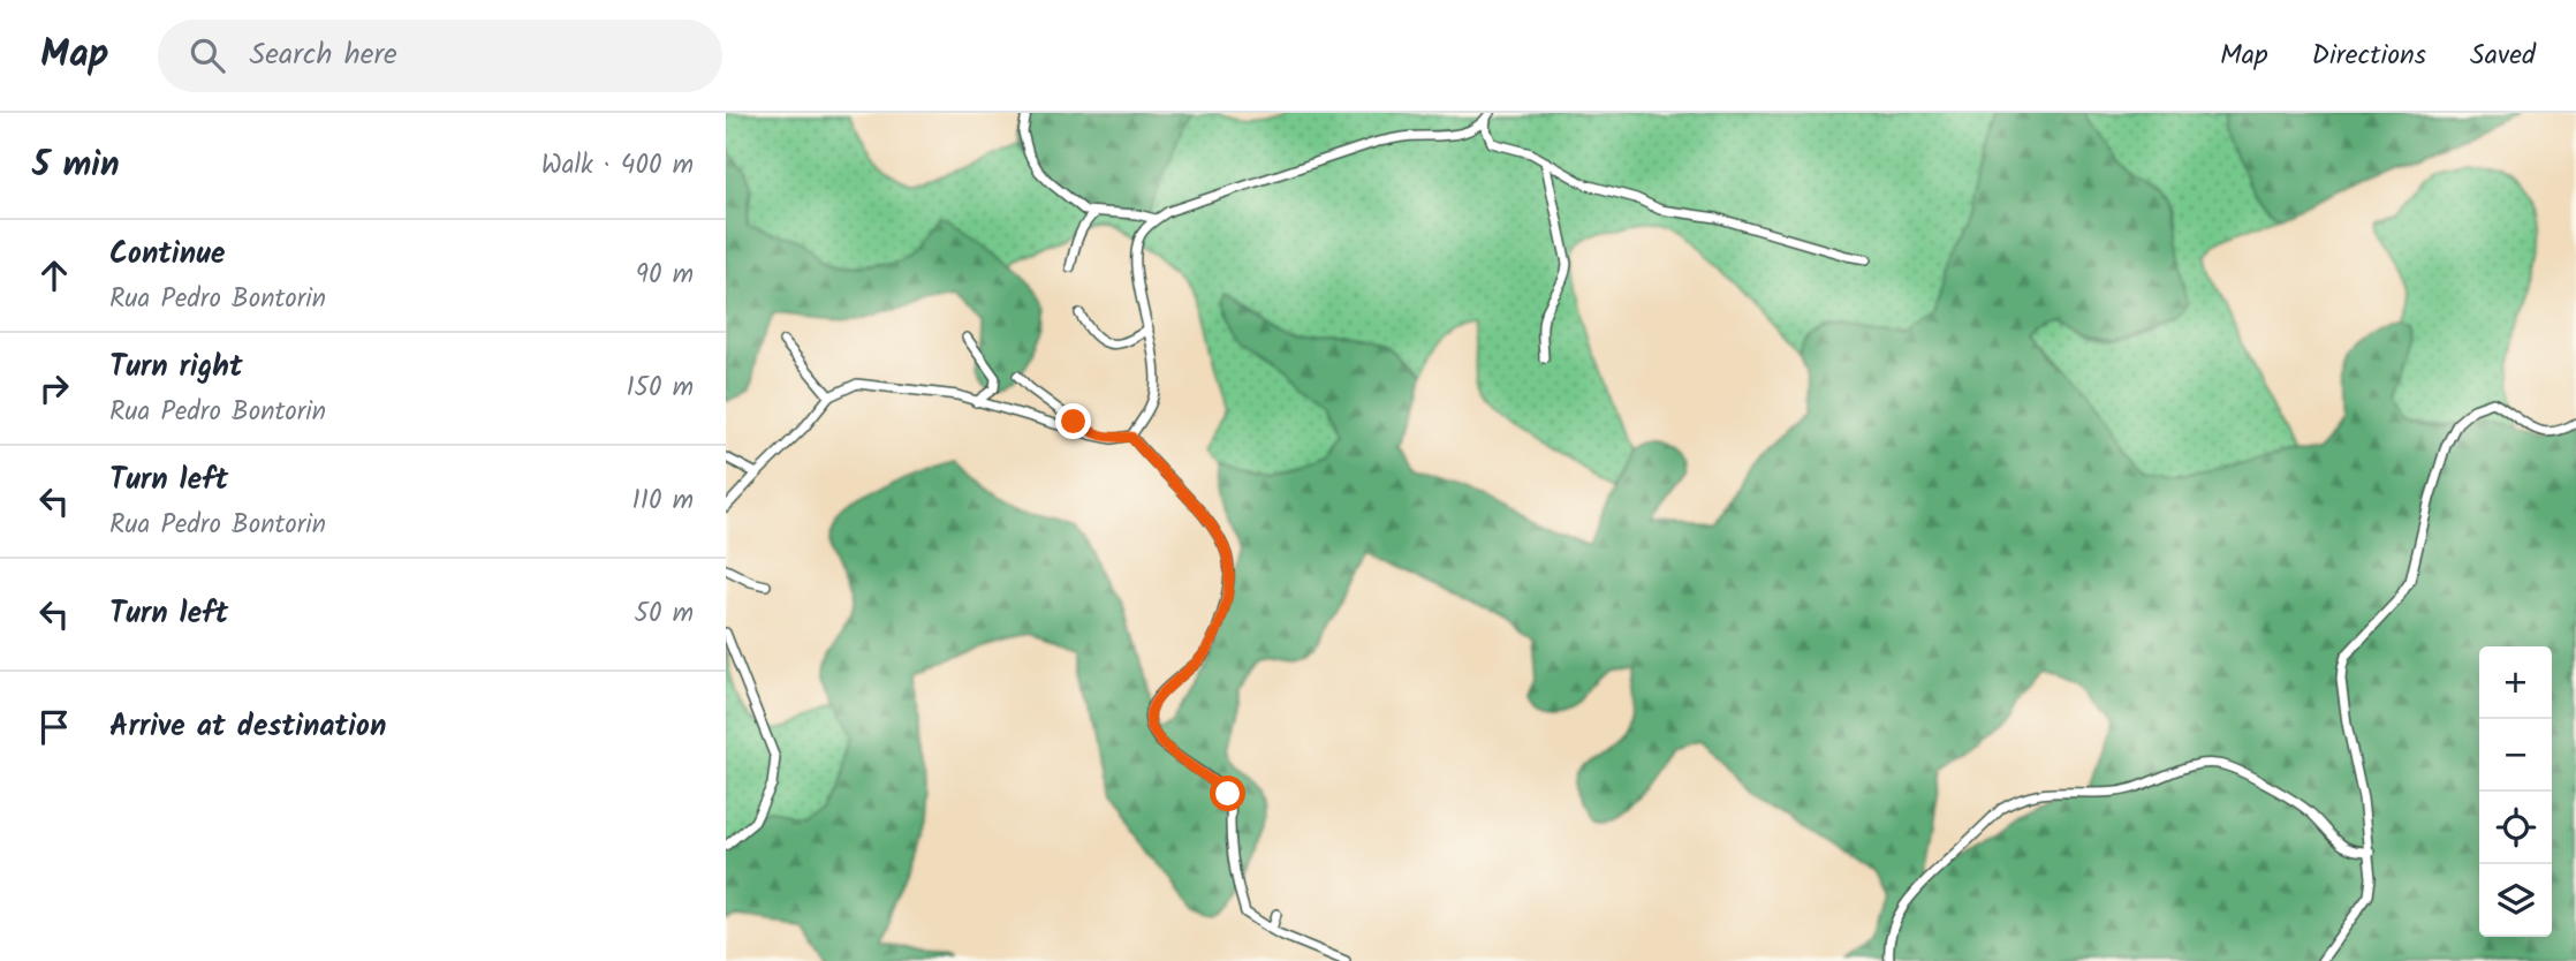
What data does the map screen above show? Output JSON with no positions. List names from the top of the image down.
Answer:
{
  "page": {
    "header": "Map",
    "search": "Search here",
    "nav": ["Map", "Directions", "Saved"],
    "heading": ["5 min", "Walk · 400 m"],
    "list": [
      ["Continue", "Rua Pedro Bontorin", "90 m"],
      ["Turn right", "Rua Pedro Bontorin", "150 m"],
      ["Turn left", "Rua Pedro Bontorin", "110 m"],
      ["Turn left", "50 m"],
      "Arrive at destination"
    ],
    "map_buttons": ["+", "−"]
  }
}
